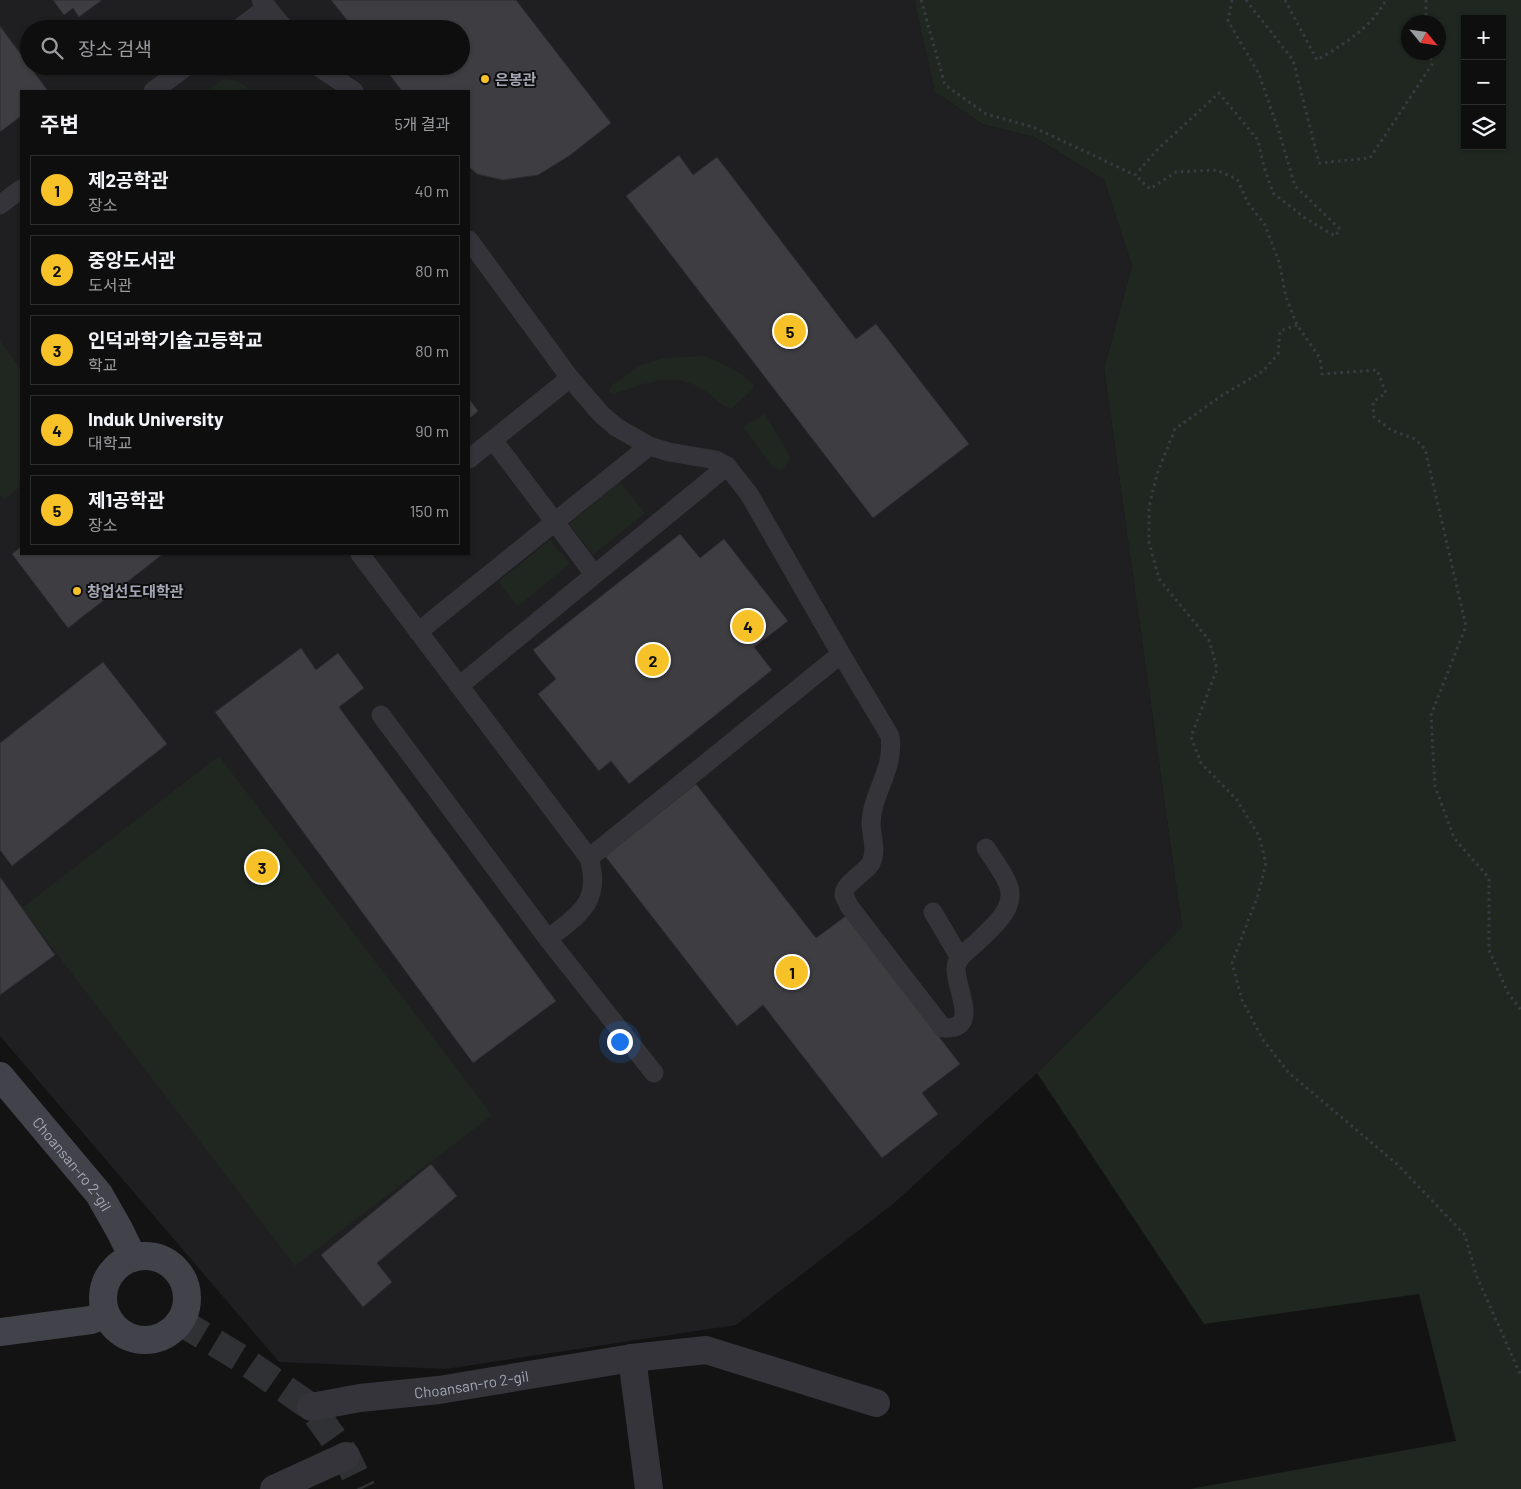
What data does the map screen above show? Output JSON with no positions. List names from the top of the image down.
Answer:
{
  "streets": {
    "street": ["Choansan-ro 2-gil"]
  },
  "places": ["은봉관", "창업선도대학관"],
  "north": "bottom right",
  "page": {
    "map_buttons": ["+", "−"],
    "search": "장소 검색",
    "heading": ["주변", "5개 결과"],
    "list": [
      {
        "mark": "1",
        "name": "제2공학관",
        "note": "장소",
        "value": "40 m"
      },
      {
        "mark": "2",
        "name": "중앙도서관",
        "note": "도서관",
        "value": "80 m"
      },
      {
        "mark": "3",
        "name": "인덕과학기술고등학교",
        "note": "학교",
        "value": "80 m"
      },
      {
        "mark": "4",
        "name": "Induk University",
        "note": "대학교",
        "value": "90 m"
      },
      {
        "mark": "5",
        "name": "제1공학관",
        "note": "장소",
        "value": "150 m"
      }
    ],
    "pins": [
      "5",
      "4",
      "2",
      "3",
      "1"
    ]
  }
}
